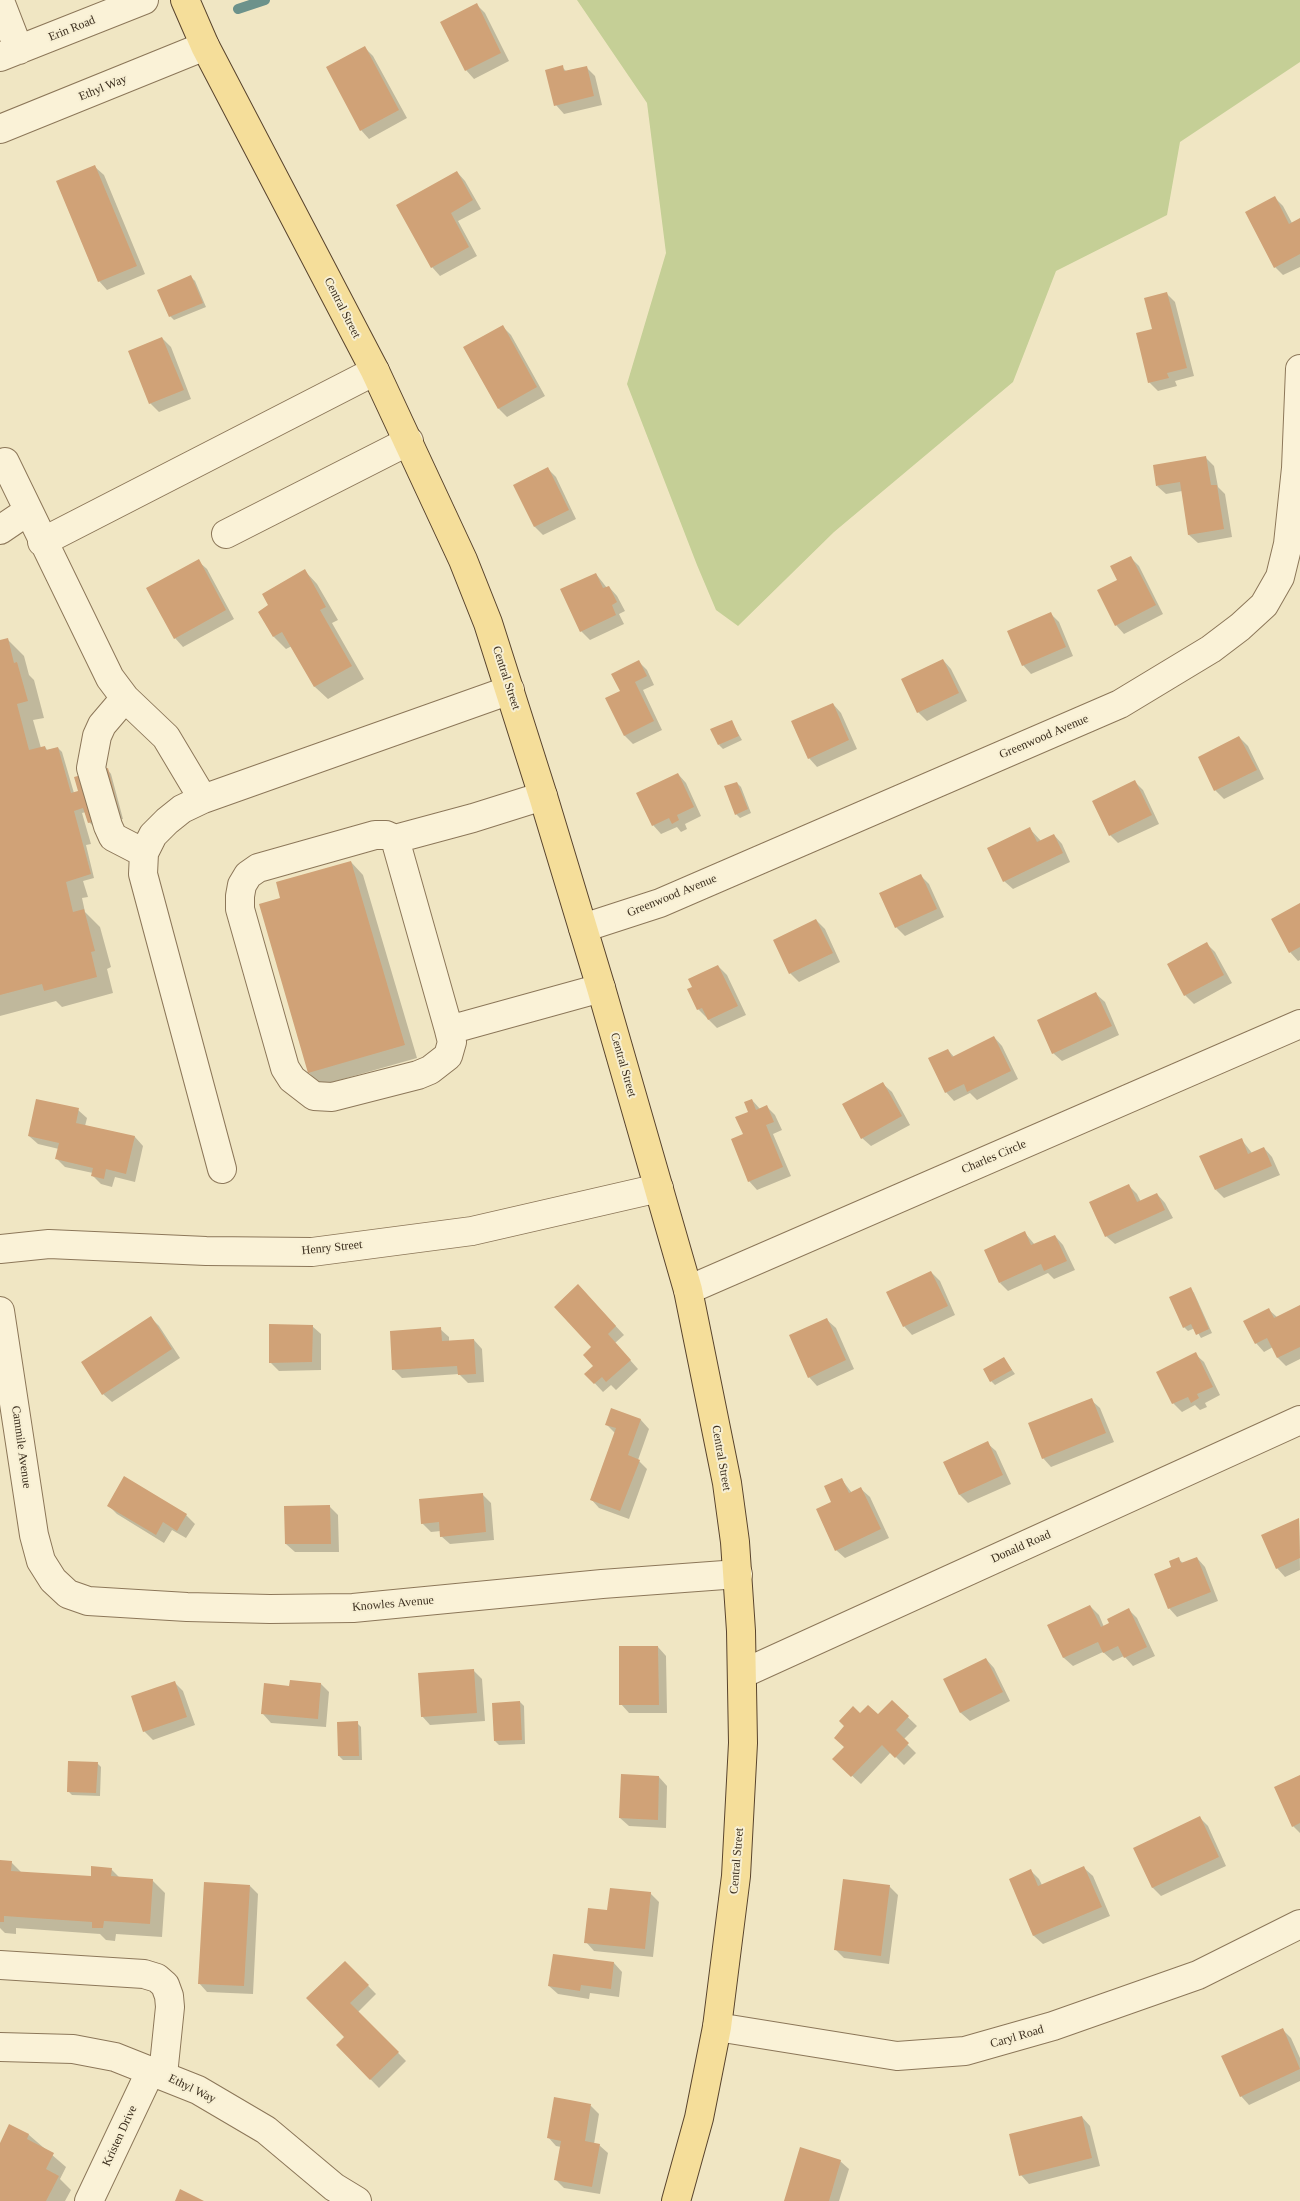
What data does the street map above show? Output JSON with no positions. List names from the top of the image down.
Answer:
{
  "streets": {
    "main road": ["Central Street"],
    "street": [
      "Erin Road",
      "Ethyl Way",
      "Greenwood Avenue",
      "Charles Circle",
      "Henry Street",
      "Cammile Avenue",
      "Donald Road",
      "Knowles Avenue",
      "Caryl Road",
      "Kristen Drive"
    ]
  },
  "crossings": [
    ["Ethyl Way", "Central Street"],
    ["Ethyl Way", "Kristen Drive"],
    ["Central Street", "Greenwood Avenue"],
    ["Central Street", "Charles Circle"],
    ["Central Street", "Henry Street"],
    ["Central Street", "Donald Road"],
    ["Central Street", "Knowles Avenue"],
    ["Central Street", "Caryl Road"],
    ["Cammile Avenue", "Knowles Avenue"]
  ]
}
